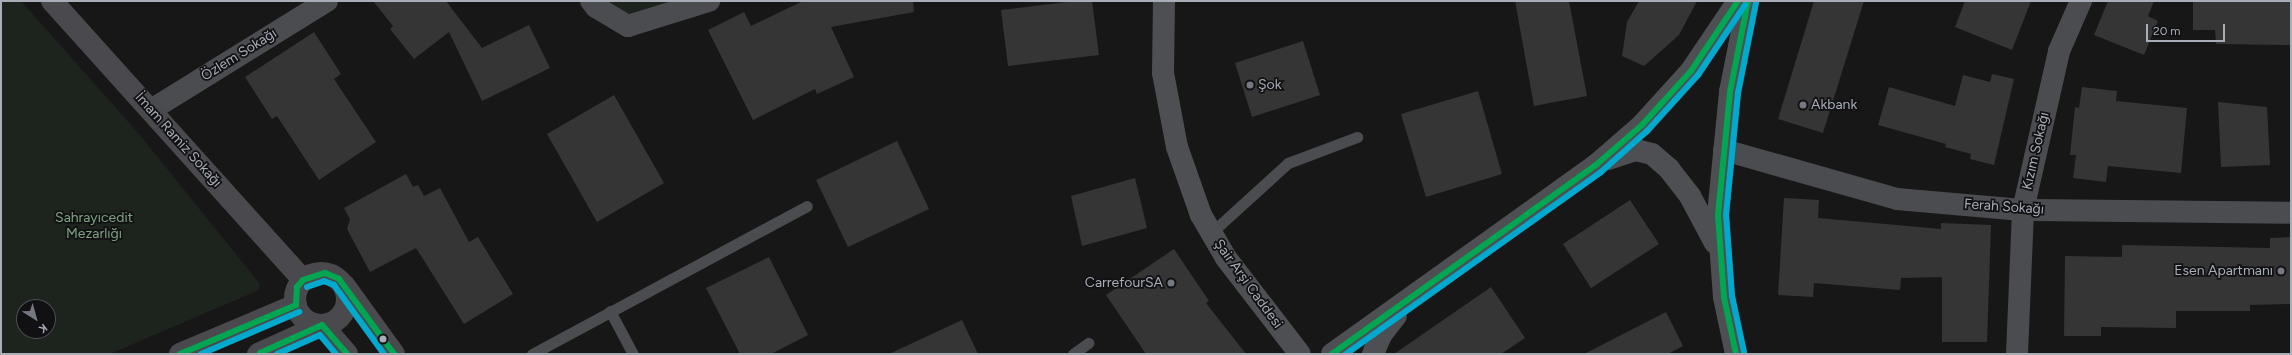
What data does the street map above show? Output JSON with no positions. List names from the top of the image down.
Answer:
{
  "streets": {
    "main road": ["Şair Arşi Caddesi"],
    "street": [
      "Özlem Sokağı",
      "İmam Ramiz Sokağı",
      "Kızım Sokağı",
      "Ferah Sokağı"
    ]
  },
  "crossings": [
    ["Özlem Sokağı", "İmam Ramiz Sokağı"],
    ["Kızım Sokağı", "Ferah Sokağı"]
  ],
  "parks": ["Sahrayıcedit Mezarlığı"],
  "places": [
    "Şok",
    "Akbank",
    "Esen Apartmanı",
    "CarrefourSA"
  ],
  "scale_bar": "20 m",
  "north": "bottom right"
}
